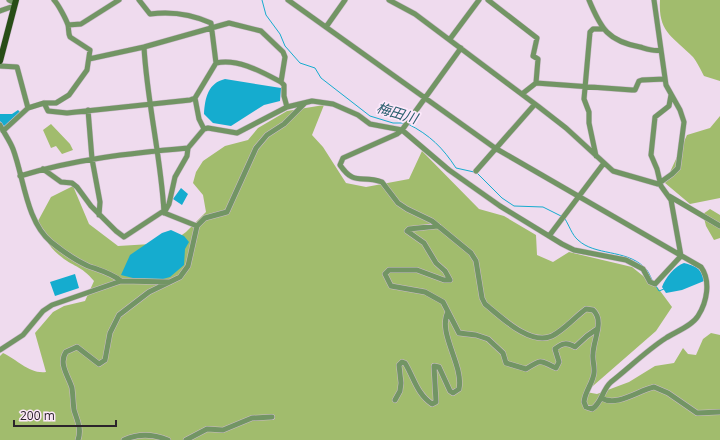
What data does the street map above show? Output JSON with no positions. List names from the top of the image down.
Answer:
{
  "water": ["梅田川"],
  "scale_bar": "200 m"
}
